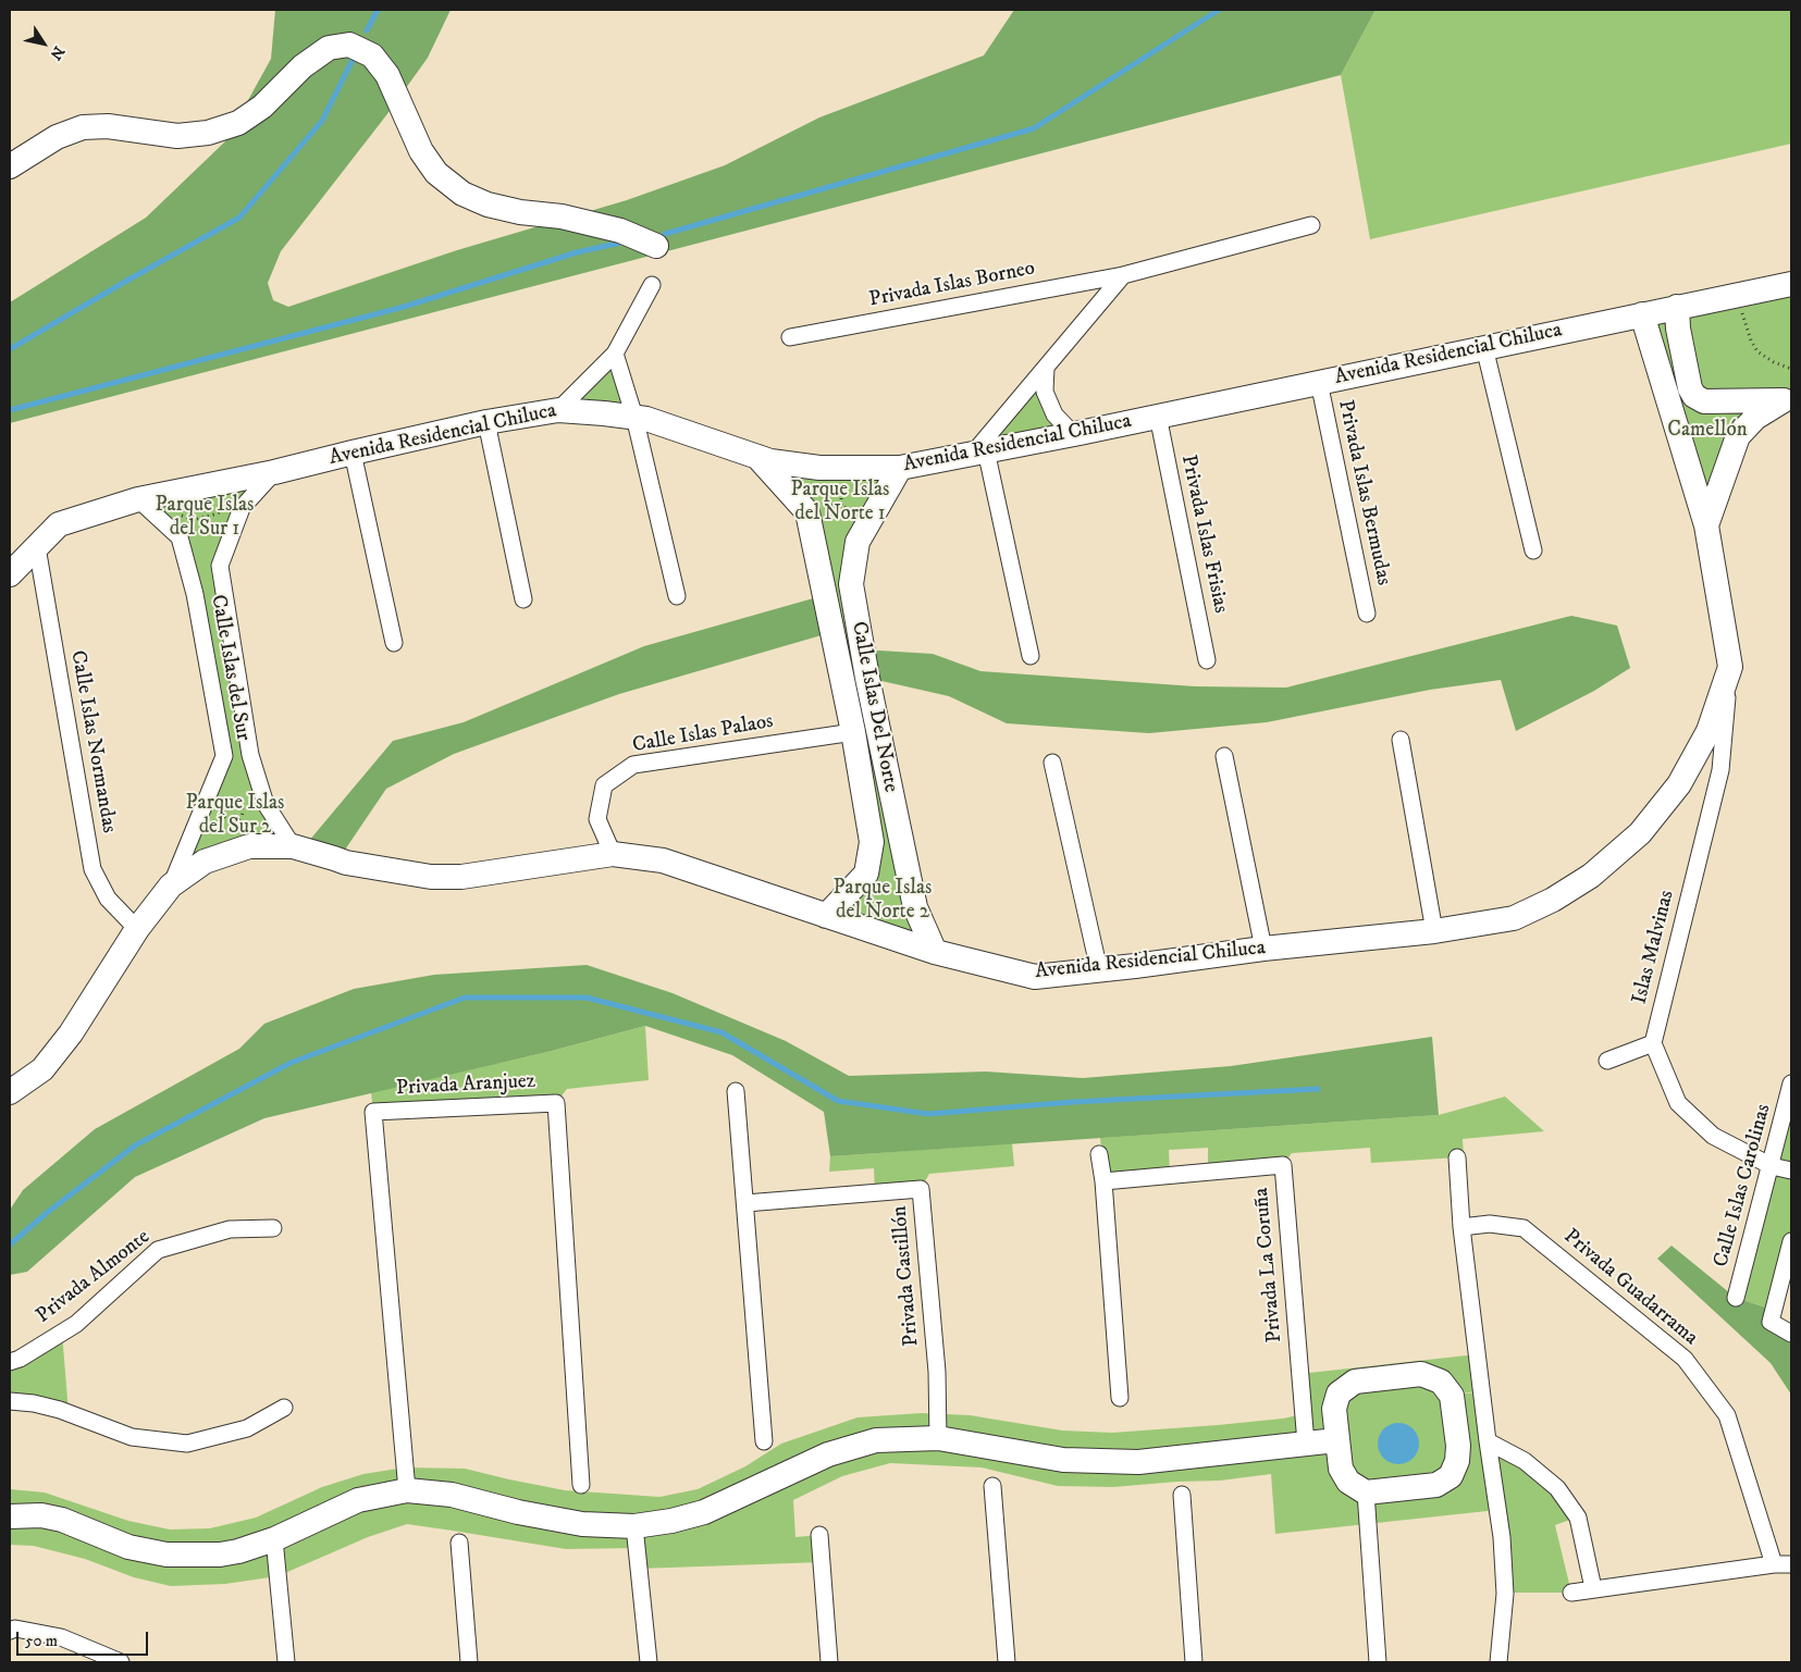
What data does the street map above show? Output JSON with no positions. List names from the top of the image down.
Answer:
{
  "streets": {
    "street": [
      "Privada Islas Borneo",
      "Avenida Residencial Chiluca",
      "Privada Islas Bermudas",
      "Privada Islas Frisias",
      "Calle Islas del Sur",
      "Calle Islas Del Norte",
      "Calle Islas Palaos",
      "Calle Islas Normandas",
      "Islas Malvinas",
      "Privada Aranjuez",
      "Calle Islas Carolinas",
      "Privada La Coruña",
      "Privada Castillón",
      "Privada Almonte",
      "Privada Guadarrama"
    ]
  },
  "crossings": [
    ["Avenida Residencial Chiluca", "Privada Islas Bermudas"],
    ["Avenida Residencial Chiluca", "Privada Islas Frisias"],
    ["Avenida Residencial Chiluca", "Calle Islas del Sur"],
    ["Avenida Residencial Chiluca", "Calle Islas Del Norte"],
    ["Avenida Residencial Chiluca", "Calle Islas Palaos"],
    ["Avenida Residencial Chiluca", "Calle Islas Normandas"],
    ["Avenida Residencial Chiluca", "Islas Malvinas"],
    ["Calle Islas Del Norte", "Calle Islas Palaos"]
  ],
  "parks": [
    "Camellón",
    "Parque Islas del Norte 1",
    "Parque Islas del Sur 1",
    "Parque Islas del Sur 2",
    "Parque Islas del Norte 2"
  ],
  "scale_bar": "50 m",
  "north": "bottom right"
}
